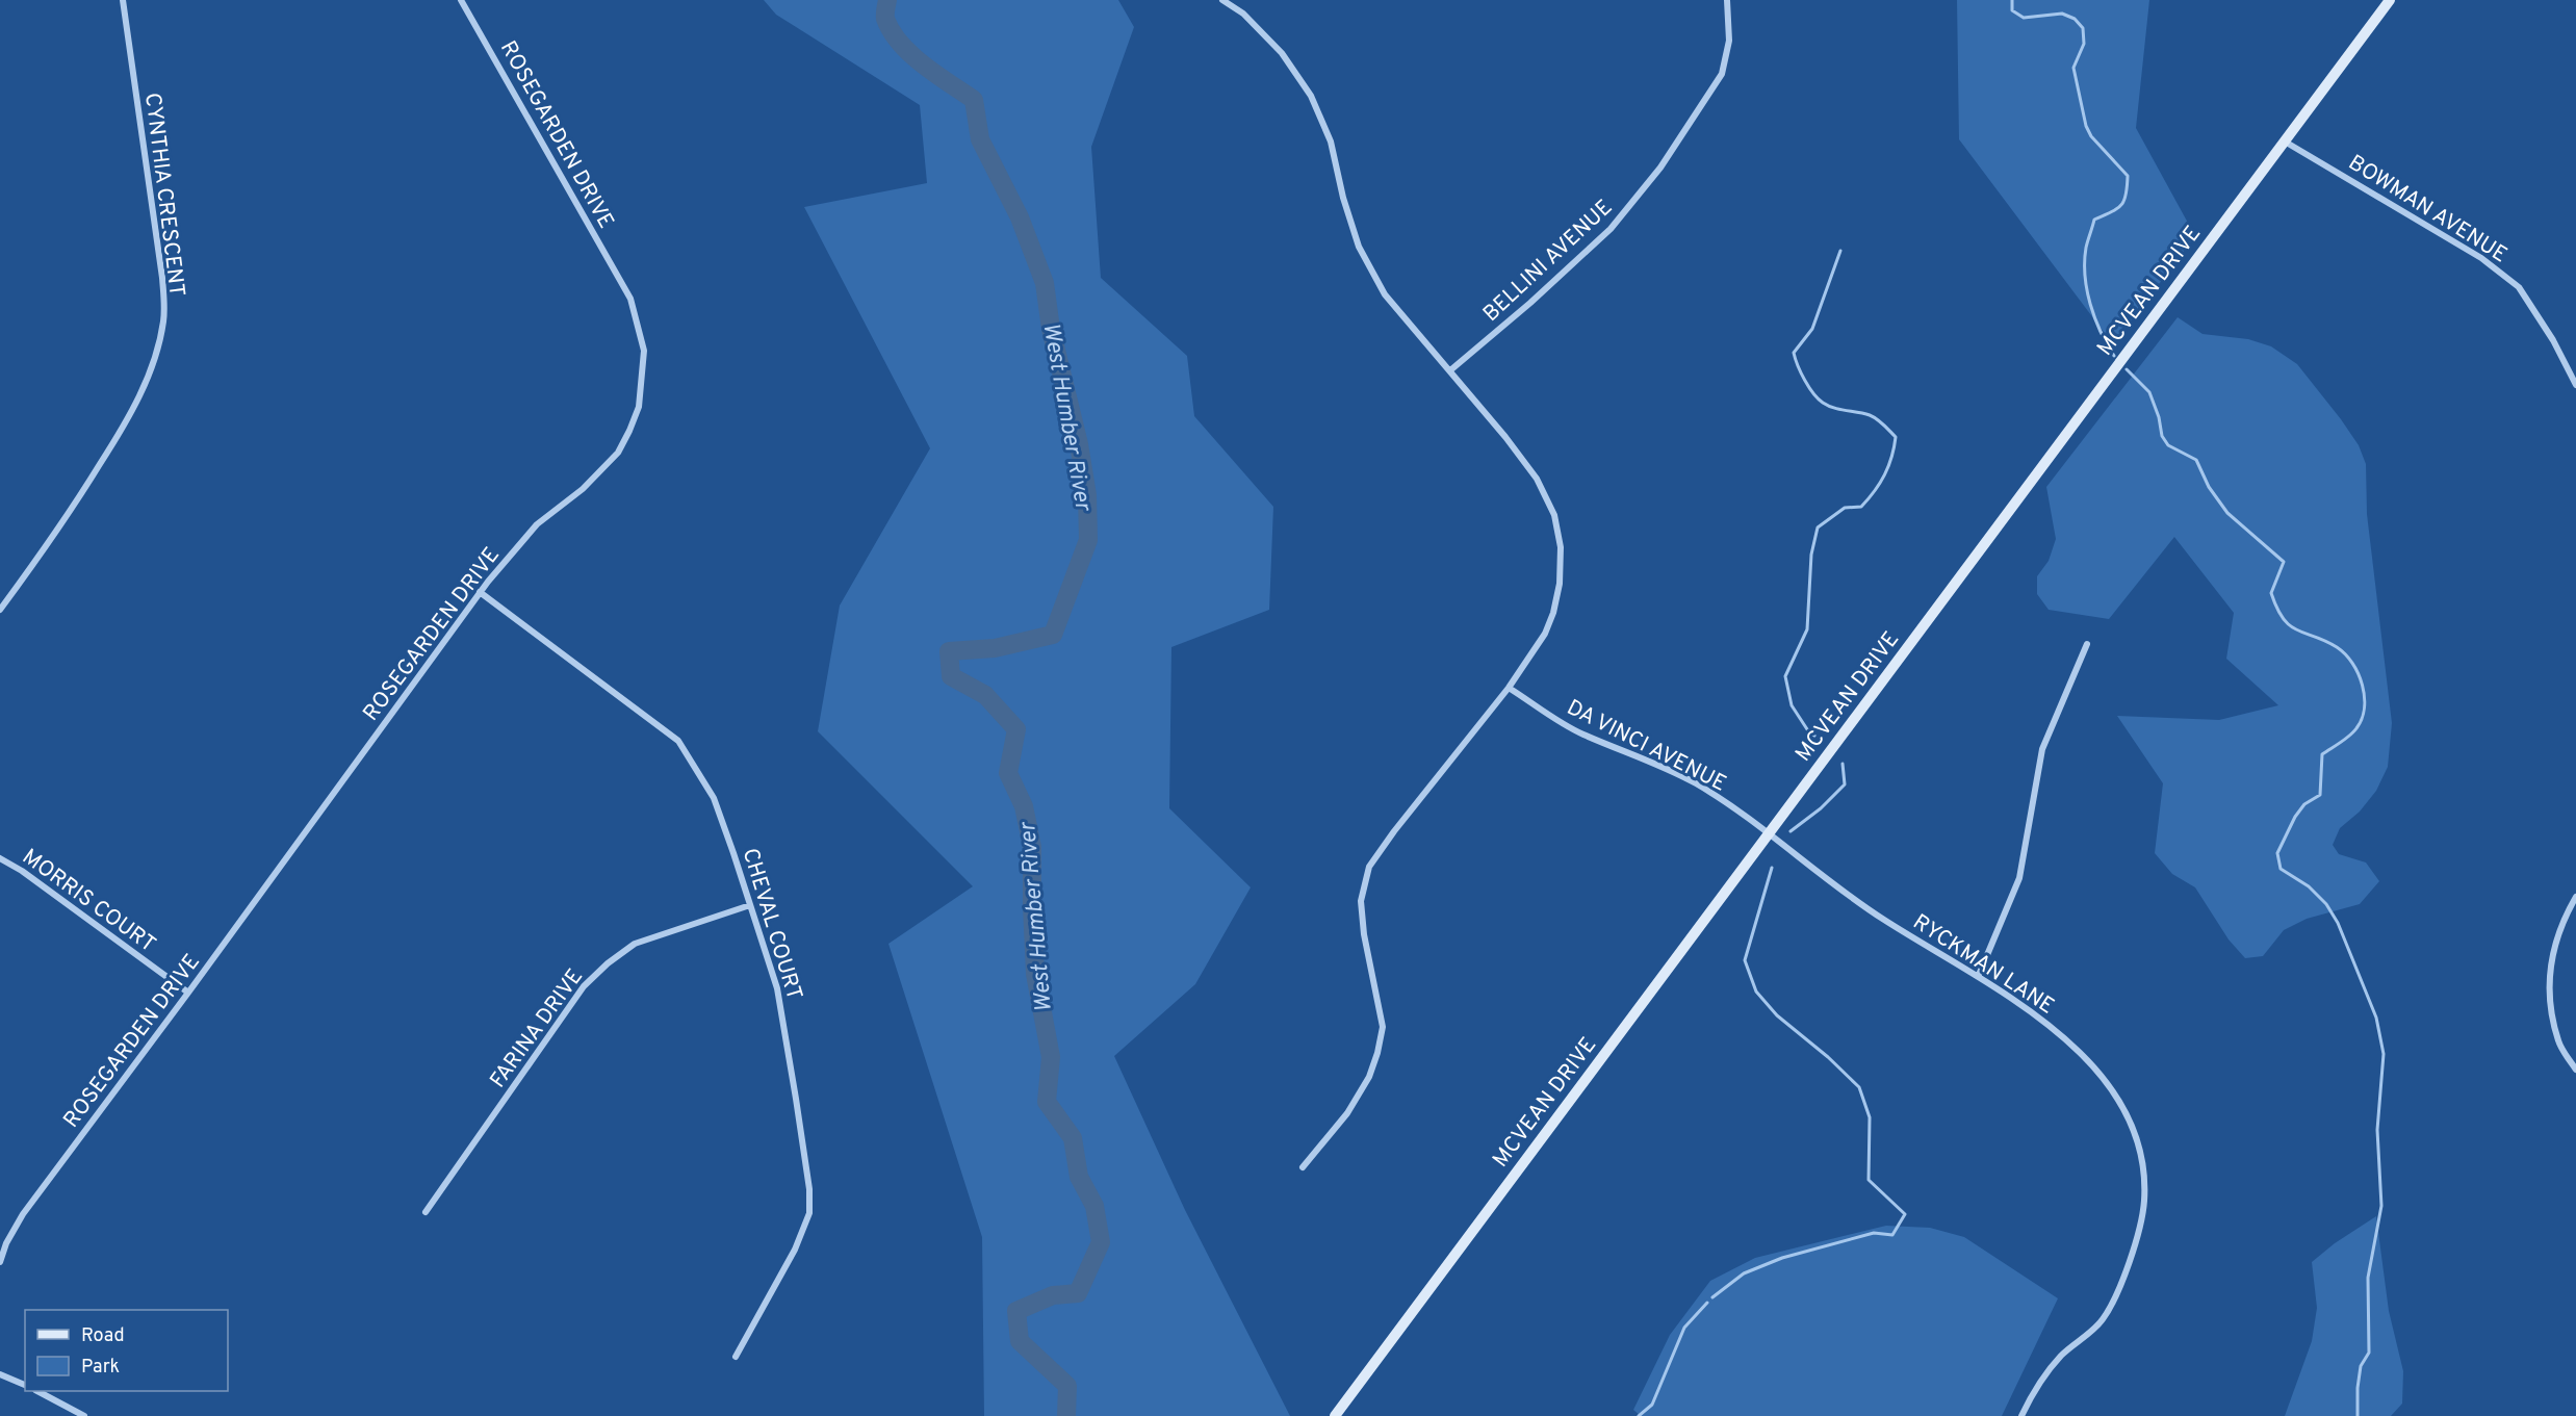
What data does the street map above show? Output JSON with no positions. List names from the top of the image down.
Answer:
{
  "streets": {
    "main road": ["MCVEAN DRIVE"],
    "street": [
      "ROSEGARDEN DRIVE",
      "CYNTHIA CRESCENT",
      "BOWMAN AVENUE",
      "BELLINI AVENUE",
      "DA VINCI AVENUE",
      "MORRIS COURT",
      "CHEVAL COURT",
      "RYCKMAN LANE",
      "FARINA DRIVE"
    ]
  },
  "crossings": [
    ["ROSEGARDEN DRIVE", "MORRIS COURT"],
    ["ROSEGARDEN DRIVE", "CHEVAL COURT"],
    ["BOWMAN AVENUE", "MCVEAN DRIVE"],
    ["MCVEAN DRIVE", "DA VINCI AVENUE"],
    ["MCVEAN DRIVE", "RYCKMAN LANE"],
    ["DA VINCI AVENUE", "RYCKMAN LANE"],
    ["CHEVAL COURT", "FARINA DRIVE"]
  ],
  "water": ["West Humber River"],
  "legend": ["Road", "Park"]
}
